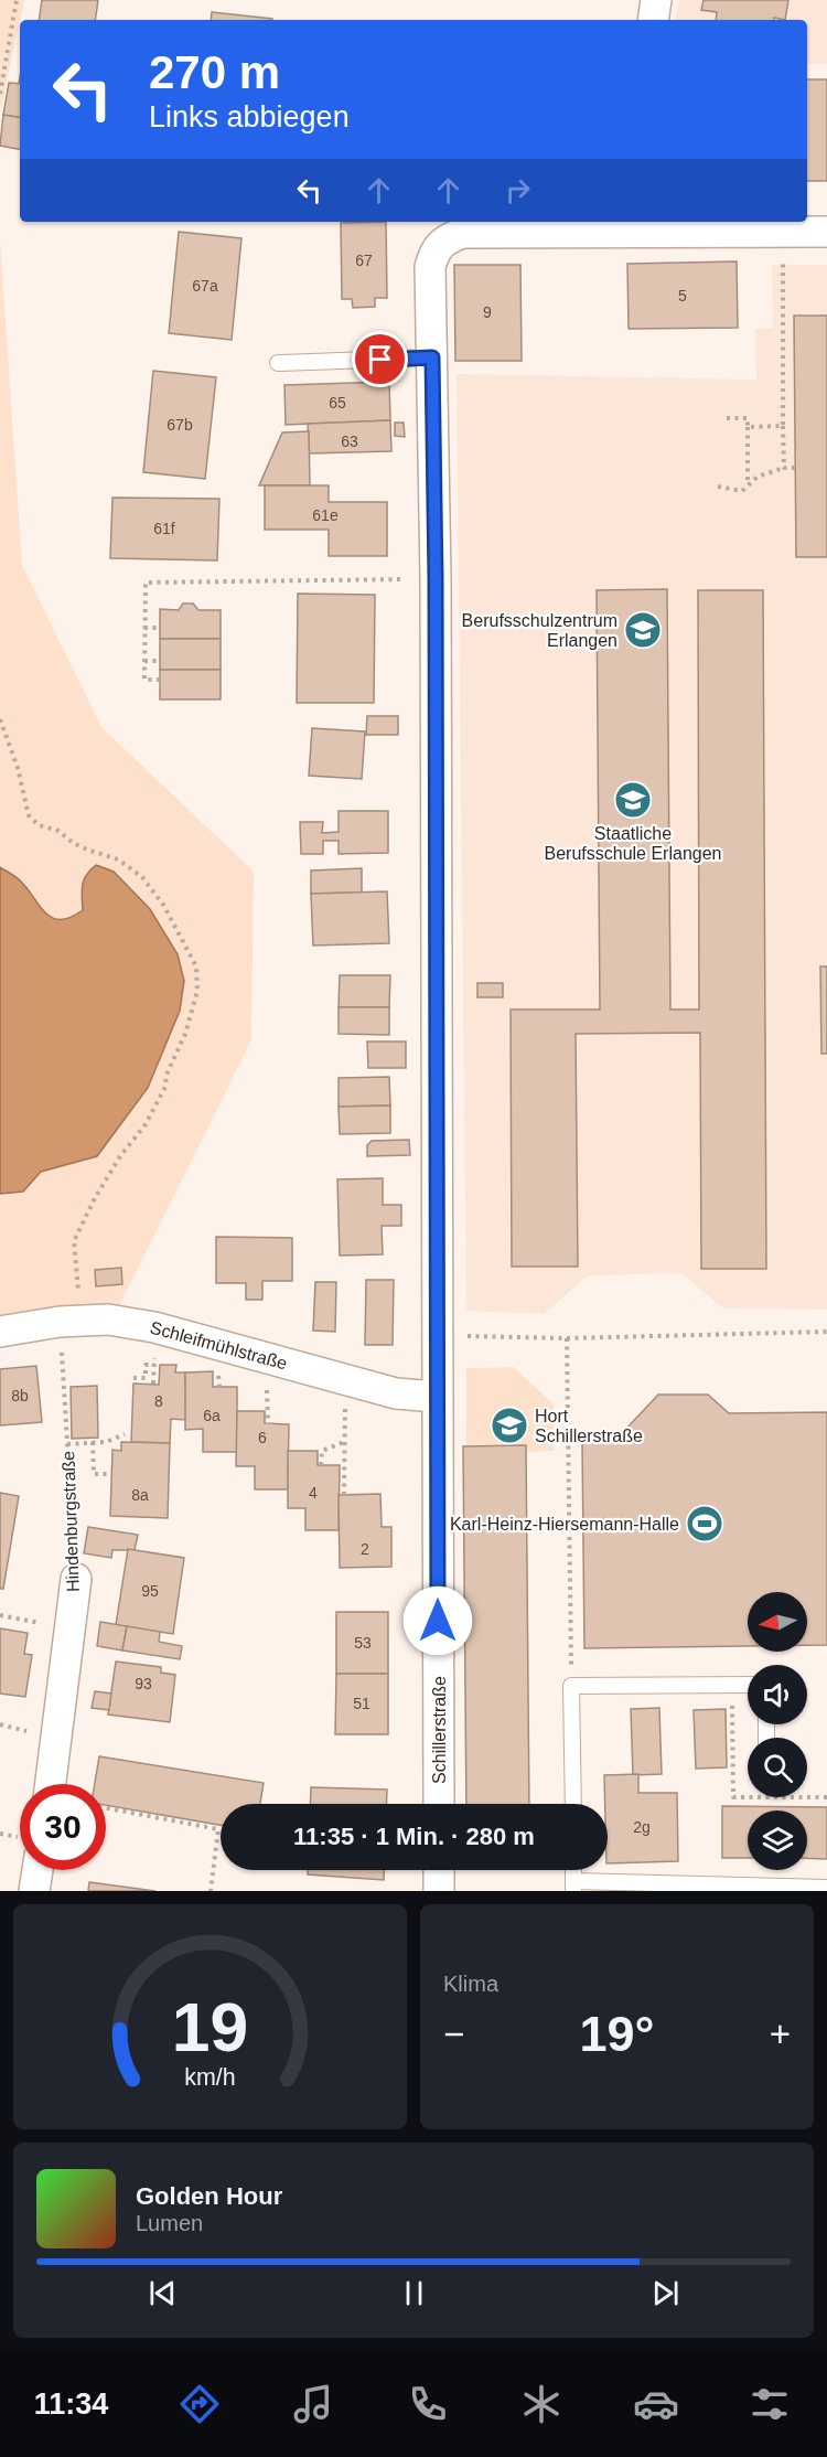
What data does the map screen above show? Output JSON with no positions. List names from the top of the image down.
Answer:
{
  "streets": {
    "street": ["Schleifmühlstraße", "Hindenburgstraße", "Schillerstraße"]
  },
  "crossings": [
    ["Schleifmühlstraße", "Hindenburgstraße"],
    ["Schleifmühlstraße", "Schillerstraße"]
  ],
  "places": {
    "school or university": ["Berufsschulzentrum Erlangen", "Staatliche Berufsschule Erlangen", "Hort Schillerstraße"],
    "sports": ["Karl-Heinz-Hiersemann-Halle"]
  },
  "house_numbers": [
    "67",
    "67a",
    "5",
    "9",
    "65",
    "67b",
    "63",
    "61e",
    "61f",
    "8b",
    "8",
    "6a",
    "6",
    "4",
    "8a",
    "2",
    "95",
    "53",
    "93",
    "51",
    "2g"
  ],
  "north": "left",
  "page": {
    "turn": ["270 m", "Links abbiegen"],
    "limit": "30",
    "trip": "11:35 · 1 Min. · 280 m",
    "tile": "Klima",
    "heat": ["−", "19°", "+"],
    "song": ["Golden Hour", "Lumen"],
    "tabs": "11:34",
    "gauge": ["19", "km/h"]
  }
}
